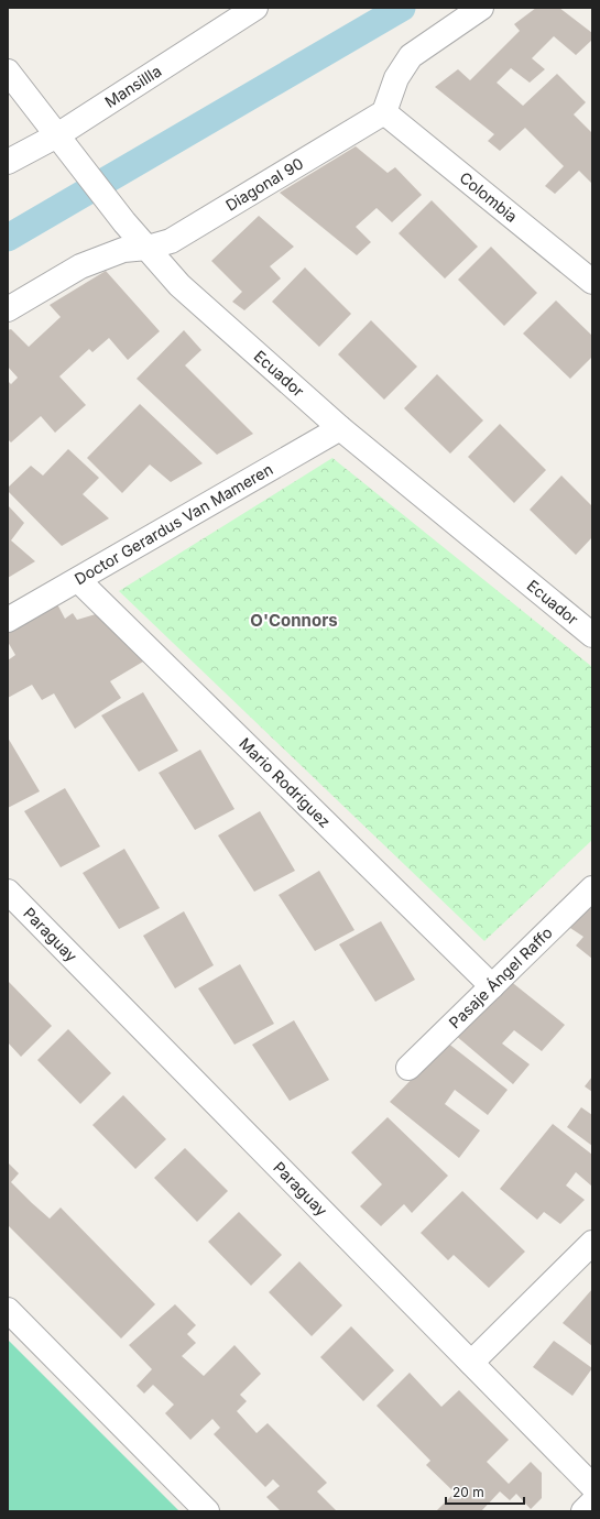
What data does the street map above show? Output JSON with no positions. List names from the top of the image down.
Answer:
{
  "streets": {
    "street": [
      "Mansillla",
      "Diagonal 90",
      "Colombia",
      "Ecuador",
      "Doctor Gerardus Van Mameren",
      "Mario Rodríguez",
      "Paraguay",
      "Pasaje Ángel Raffo"
    ]
  },
  "crossings": [
    ["Mansillla", "Ecuador"],
    ["Diagonal 90", "Colombia"],
    ["Diagonal 90", "Ecuador"],
    ["Ecuador", "Doctor Gerardus Van Mameren"],
    ["Doctor Gerardus Van Mameren", "Mario Rodríguez"],
    ["Mario Rodríguez", "Pasaje Ángel Raffo"]
  ],
  "districts": ["O'Connors"],
  "scale_bar": "20 m"
}
